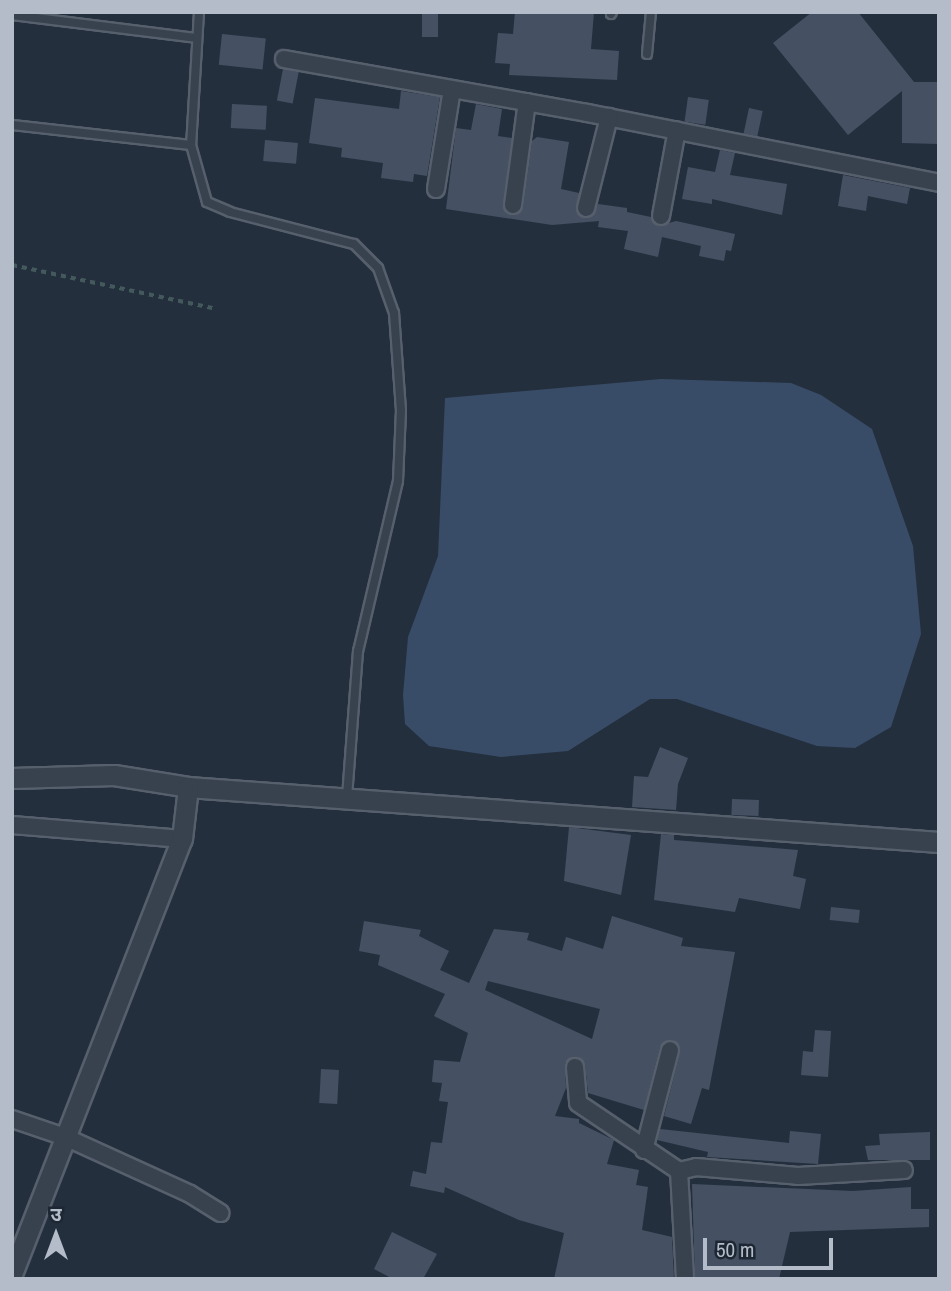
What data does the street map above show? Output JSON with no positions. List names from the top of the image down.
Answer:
{
  "scale_bar": "50 m",
  "north": "top"
}
